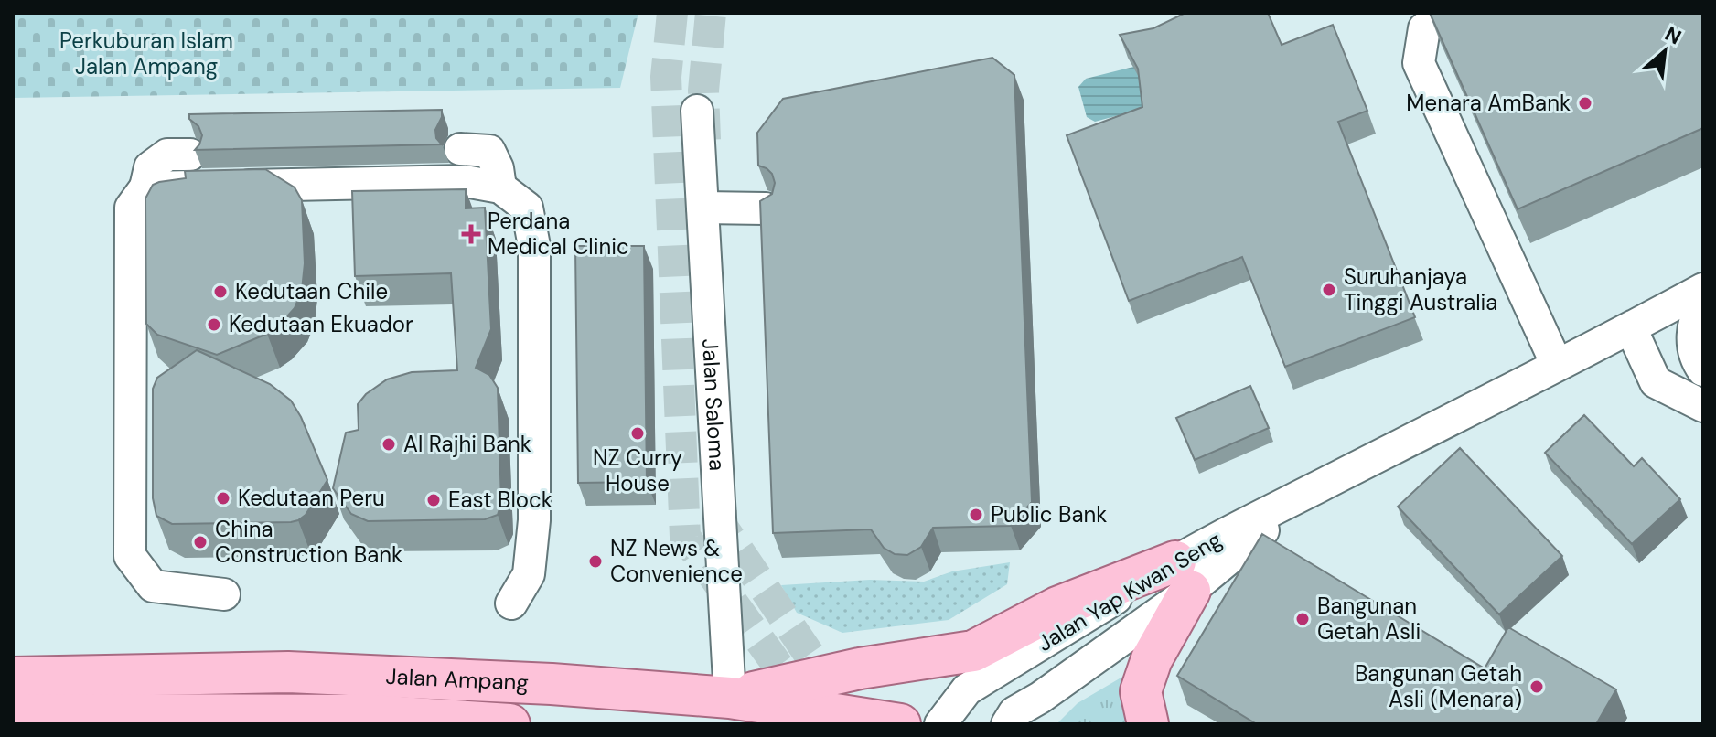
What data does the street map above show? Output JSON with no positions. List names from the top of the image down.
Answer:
{
  "streets": {
    "main road": ["Jalan Ampang"],
    "street": ["Jalan Saloma", "Jalan Yap Kwan Seng"]
  },
  "crossings": [
    ["Jalan Saloma", "Jalan Ampang"]
  ],
  "parks": ["Perkuburan Islam Jalan Ampang"],
  "places": {
    "other": [
      "Menara AmBank",
      "Suruhanjaya Tinggi Australia",
      "Kedutaan Chile",
      "Kedutaan Ekuador",
      "NZ Curry House",
      "Al Rajhi Bank",
      "Kedutaan Peru",
      "East Block",
      "Public Bank",
      "China Construction Bank",
      "NZ News & Convenience",
      "Bangunan Getah Asli",
      "Bangunan Getah Asli (Menara)"
    ],
    "health": ["Perdana Medical Clinic"]
  },
  "north": "top right"
}
